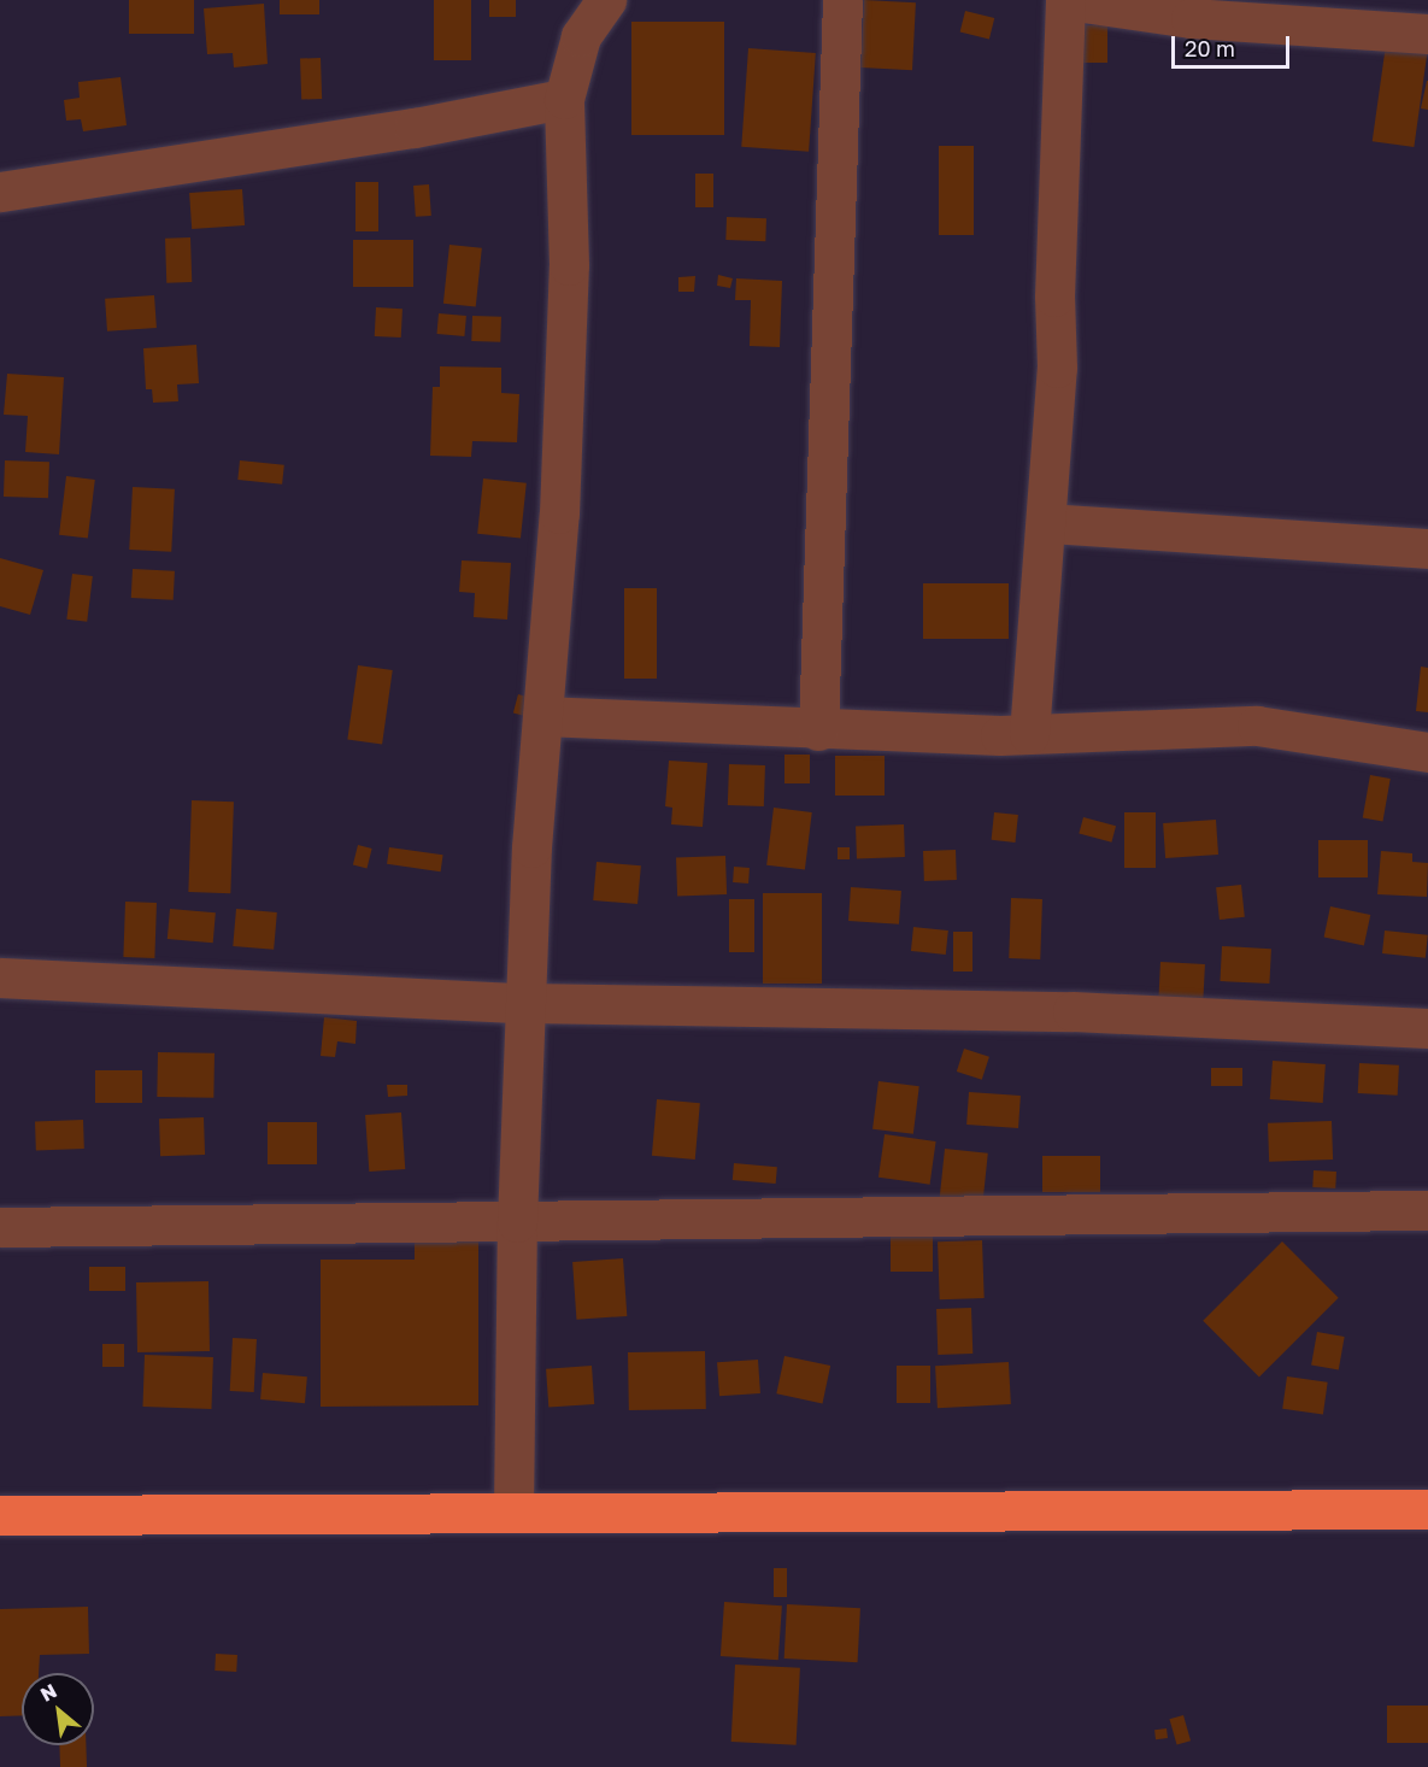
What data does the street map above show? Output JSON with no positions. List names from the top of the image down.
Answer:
{
  "scale_bar": "20 m",
  "north": "top left"
}
